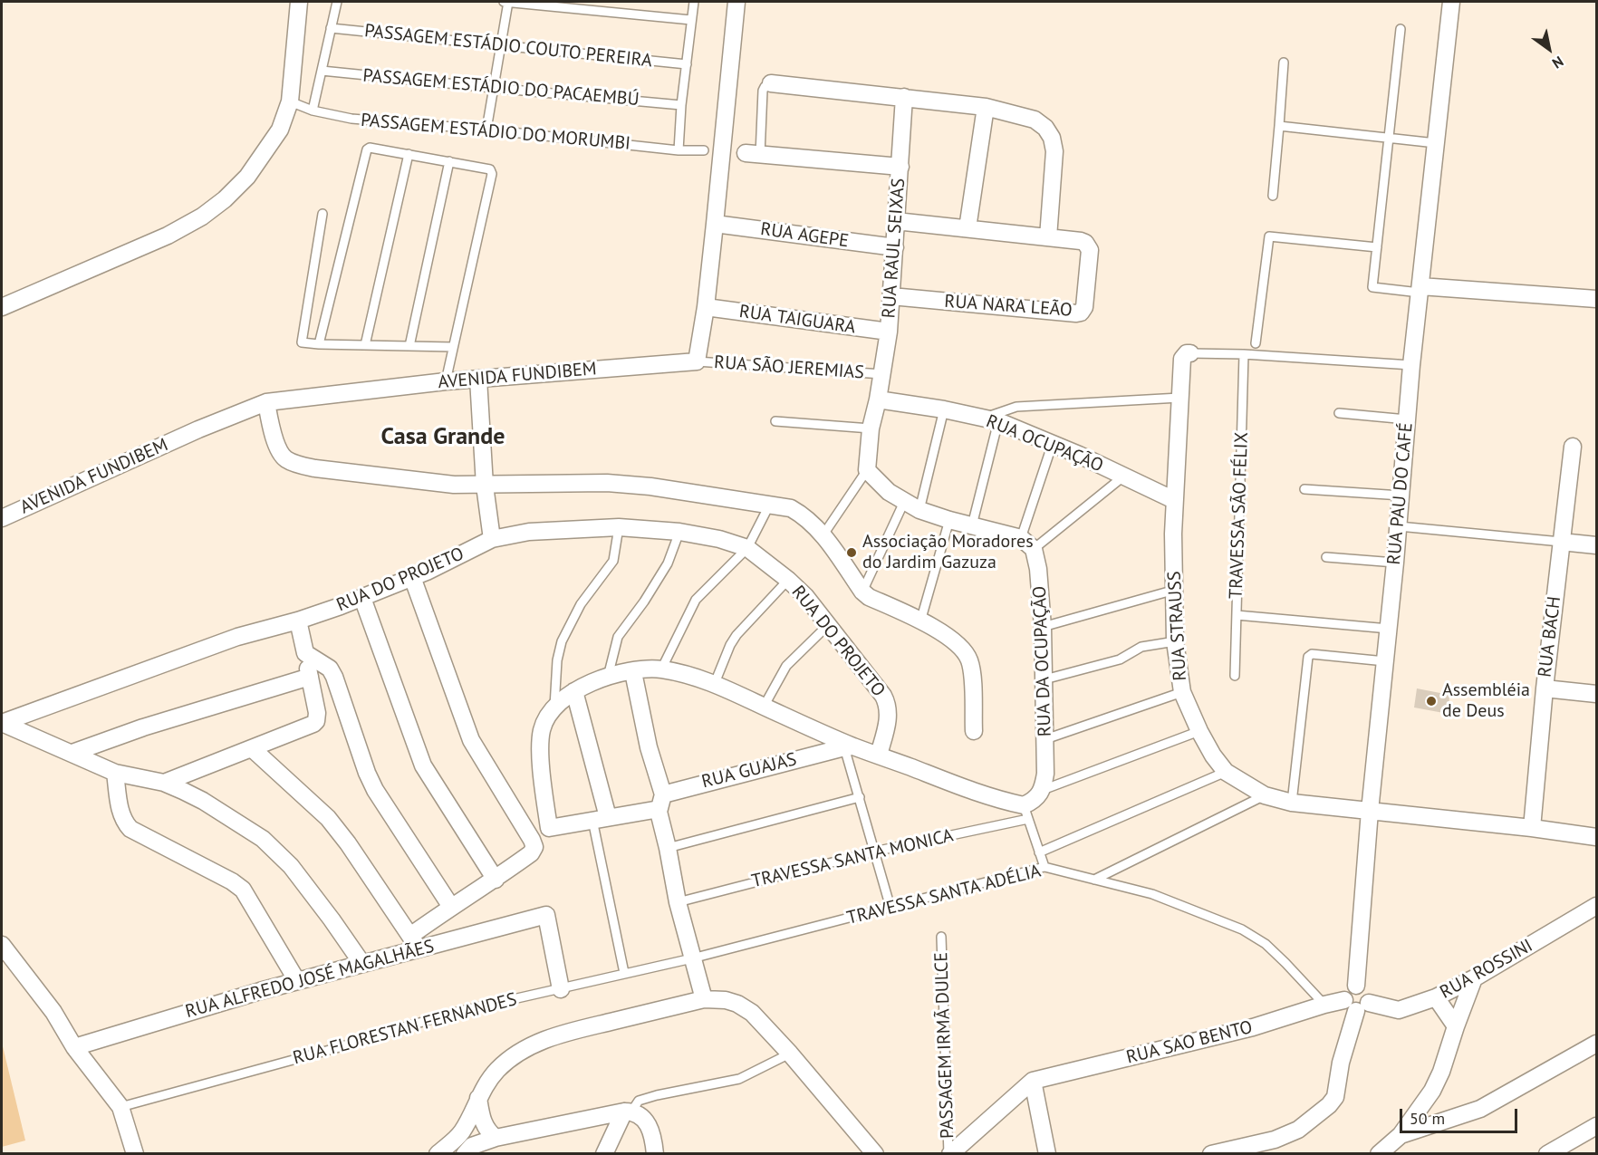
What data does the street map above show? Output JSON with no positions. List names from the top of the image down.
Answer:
{
  "streets": {
    "street": [
      "RUA AGEPE",
      "RUA RAUL SEIXAS",
      "RUA NARA LEÃO",
      "RUA TAIGUARA",
      "AVENIDA FUNDIBEM",
      "RUA OCUPAÇÃO",
      "RUA PAU DO CAFÉ",
      "RUA DO PROJETO",
      "RUA STRAUSS",
      "RUA BACH",
      "RUA DA OCUPAÇÃO",
      "RUA GUAJAS",
      "RUA ROSSINI",
      "RUA ALFREDO JOSÉ MAGALHÃES",
      "RUA SAO BENTO"
    ],
    "lane": [
      "PASSAGEM ESTÁDIO COUTO PEREIRA",
      "PASSAGEM ESTÁDIO DO PACAEMBÚ",
      "PASSAGEM ESTÁDIO DO MORUMBI",
      "RUA SÃO JEREMIAS",
      "TRAVESSA SÃO FÉLIX",
      "TRAVESSA SANTA MONICA",
      "TRAVESSA SANTA ADÉLIA",
      "RUA FLORESTAN FERNANDES",
      "PASSAGEM IRMÃ DULCE"
    ]
  },
  "crossings": [
    ["RUA AGEPE", "RUA RAUL SEIXAS"],
    ["RUA RAUL SEIXAS", "RUA NARA LEÃO"],
    ["RUA RAUL SEIXAS", "RUA TAIGUARA"],
    ["RUA RAUL SEIXAS", "RUA SÃO JEREMIAS"],
    ["RUA RAUL SEIXAS", "RUA OCUPAÇÃO"],
    ["RUA SÃO JEREMIAS", "AVENIDA FUNDIBEM"],
    ["RUA OCUPAÇÃO", "RUA STRAUSS"],
    ["RUA PAU DO CAFÉ", "RUA STRAUSS"],
    ["RUA PAU DO CAFÉ", "RUA ROSSINI"],
    ["RUA PAU DO CAFÉ", "RUA SAO BENTO"],
    ["RUA STRAUSS", "RUA BACH"],
    ["TRAVESSA SANTA ADÉLIA", "RUA FLORESTAN FERNANDES"],
    ["TRAVESSA SANTA ADÉLIA", "RUA SAO BENTO"],
    ["RUA ROSSINI", "RUA SAO BENTO"],
    ["RUA ALFREDO JOSÉ MAGALHÃES", "RUA FLORESTAN FERNANDES"]
  ],
  "districts": ["Casa Grande"],
  "places": ["Associação Moradores do Jardim Gazuza", "Assembléia de Deus"],
  "scale_bar": "50 m",
  "north": "bottom right"
}
